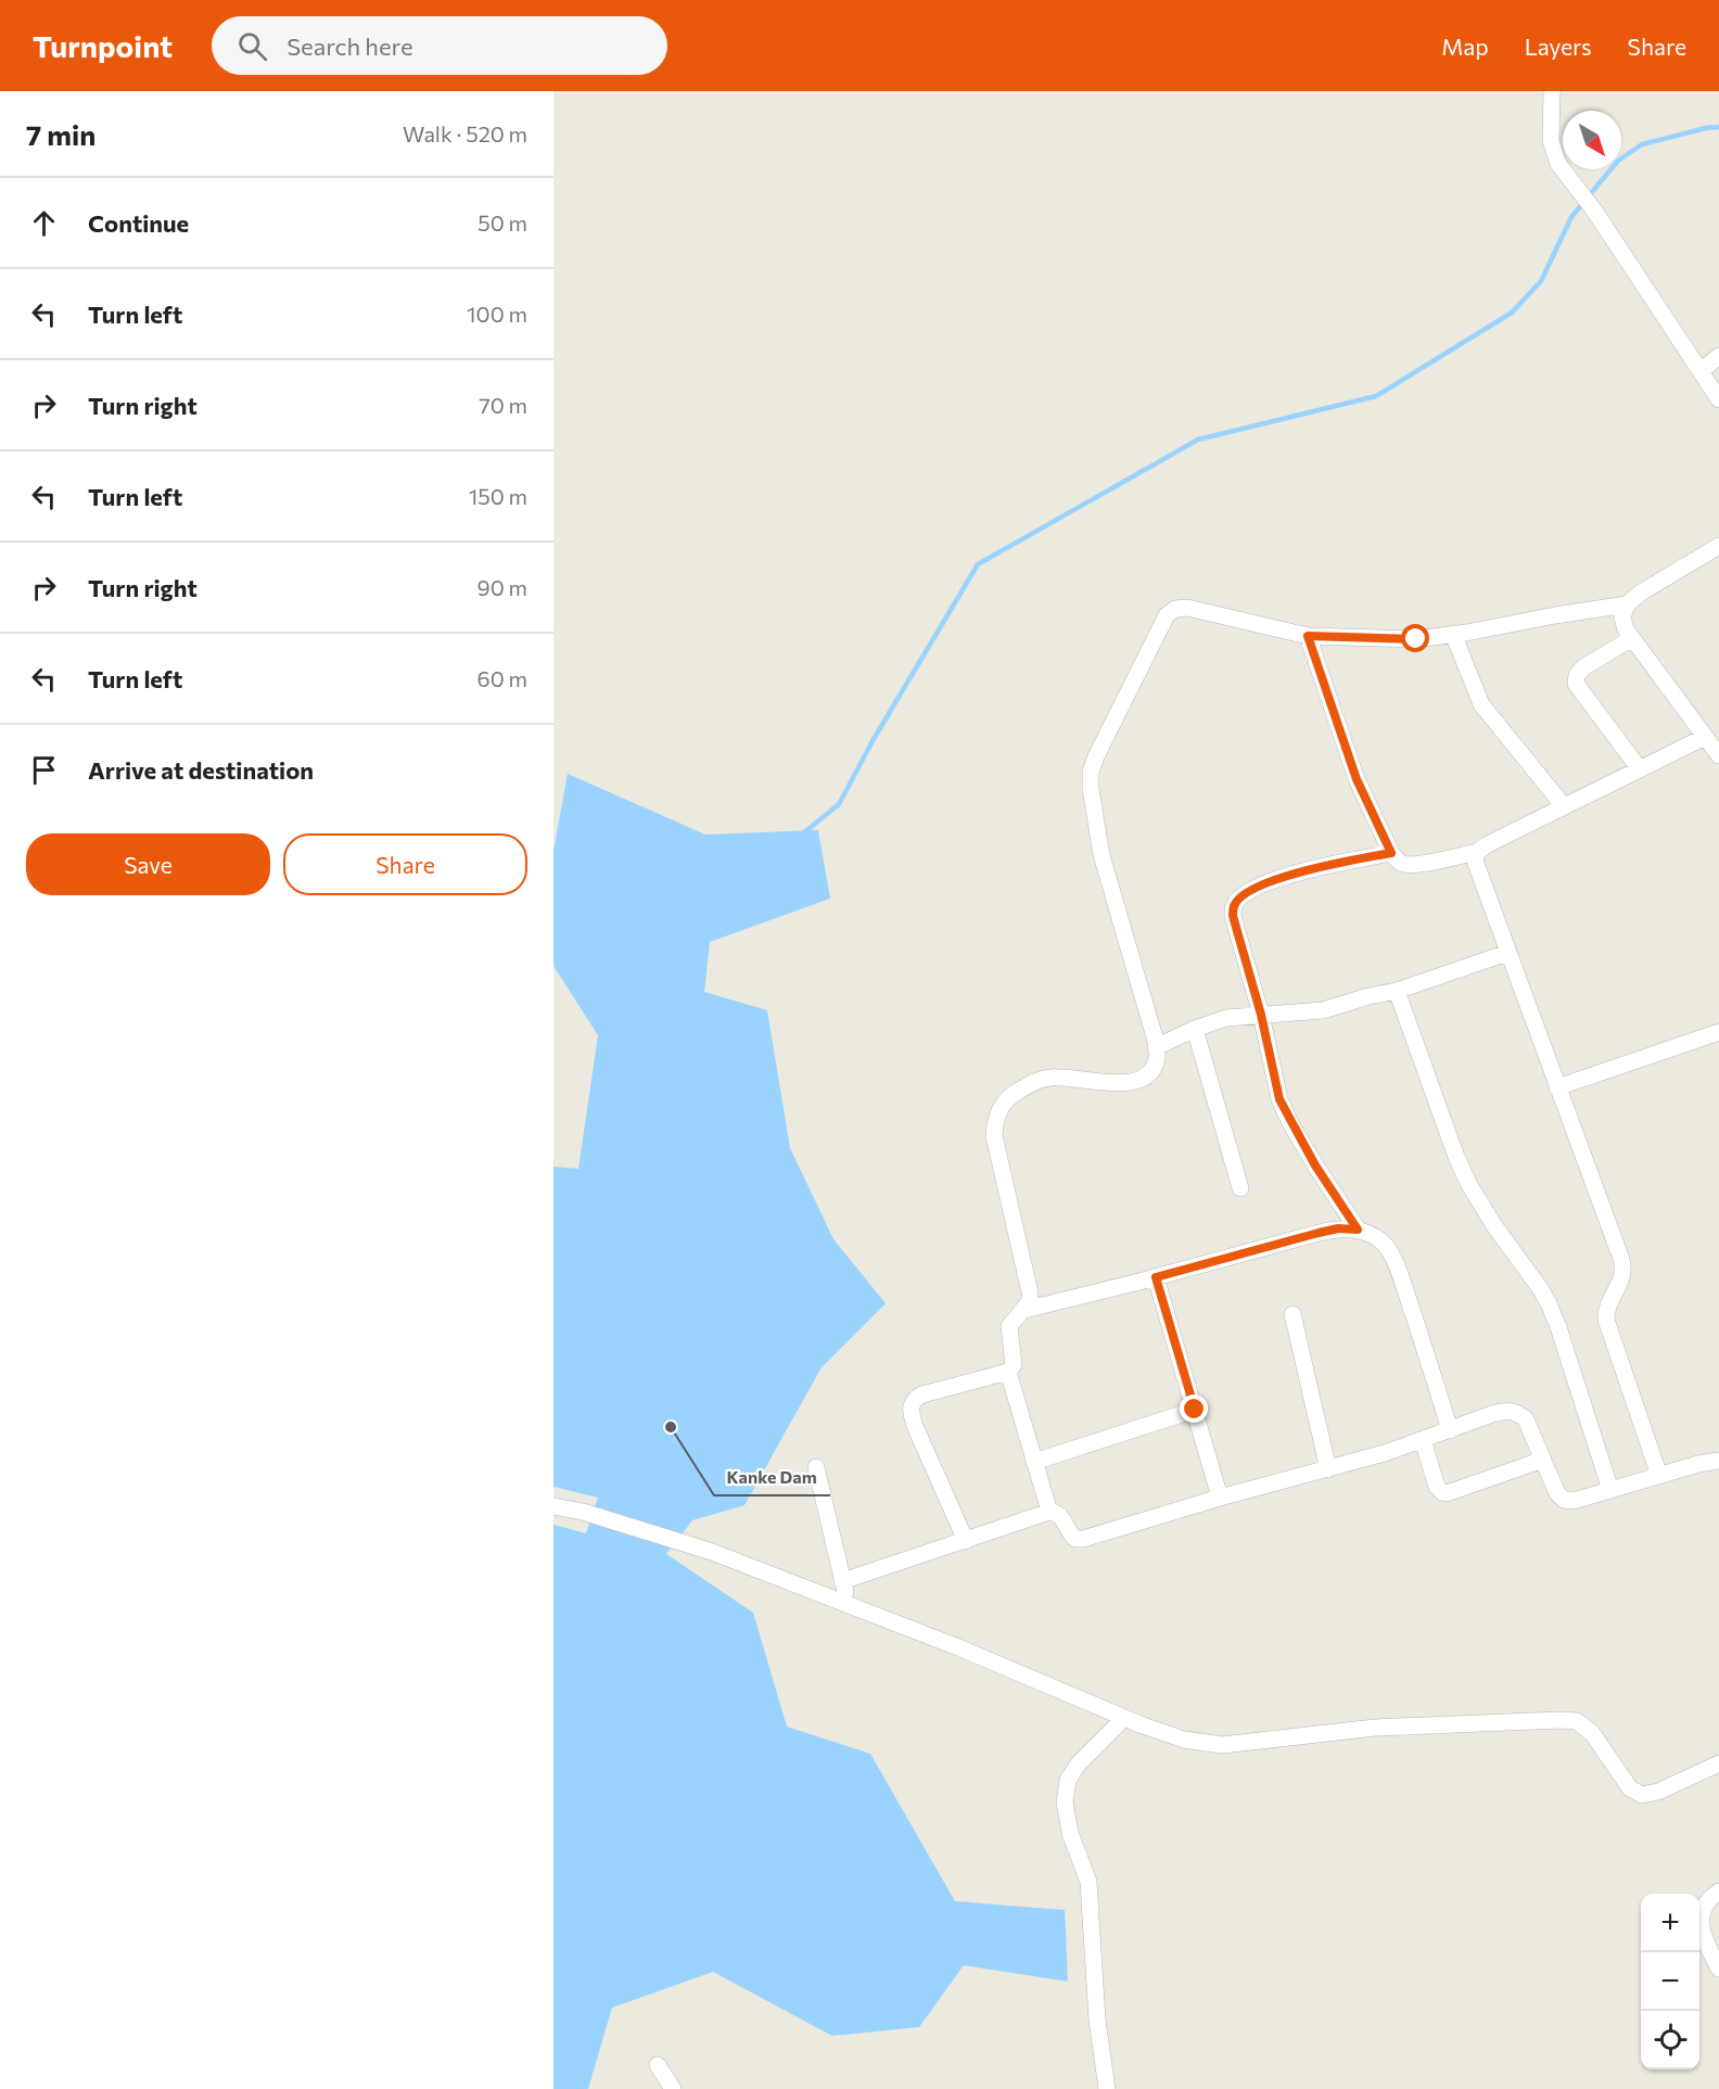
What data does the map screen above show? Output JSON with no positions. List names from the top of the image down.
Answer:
{
  "places": ["Kanke Dam"],
  "north": "bottom right",
  "page": {
    "header": "Turnpoint",
    "search": "Search here",
    "nav": ["Map", "Layers", "Share"],
    "heading": ["7 min", "Walk · 520 m"],
    "list": [
      ["Continue", "50 m"],
      ["Turn left", "100 m"],
      ["Turn right", "70 m"],
      ["Turn left", "150 m"],
      ["Turn right", "90 m"],
      ["Turn left", "60 m"],
      "Arrive at destination"
    ],
    "buttons": ["Save", "Share"],
    "map_buttons": ["+", "−"]
  }
}
